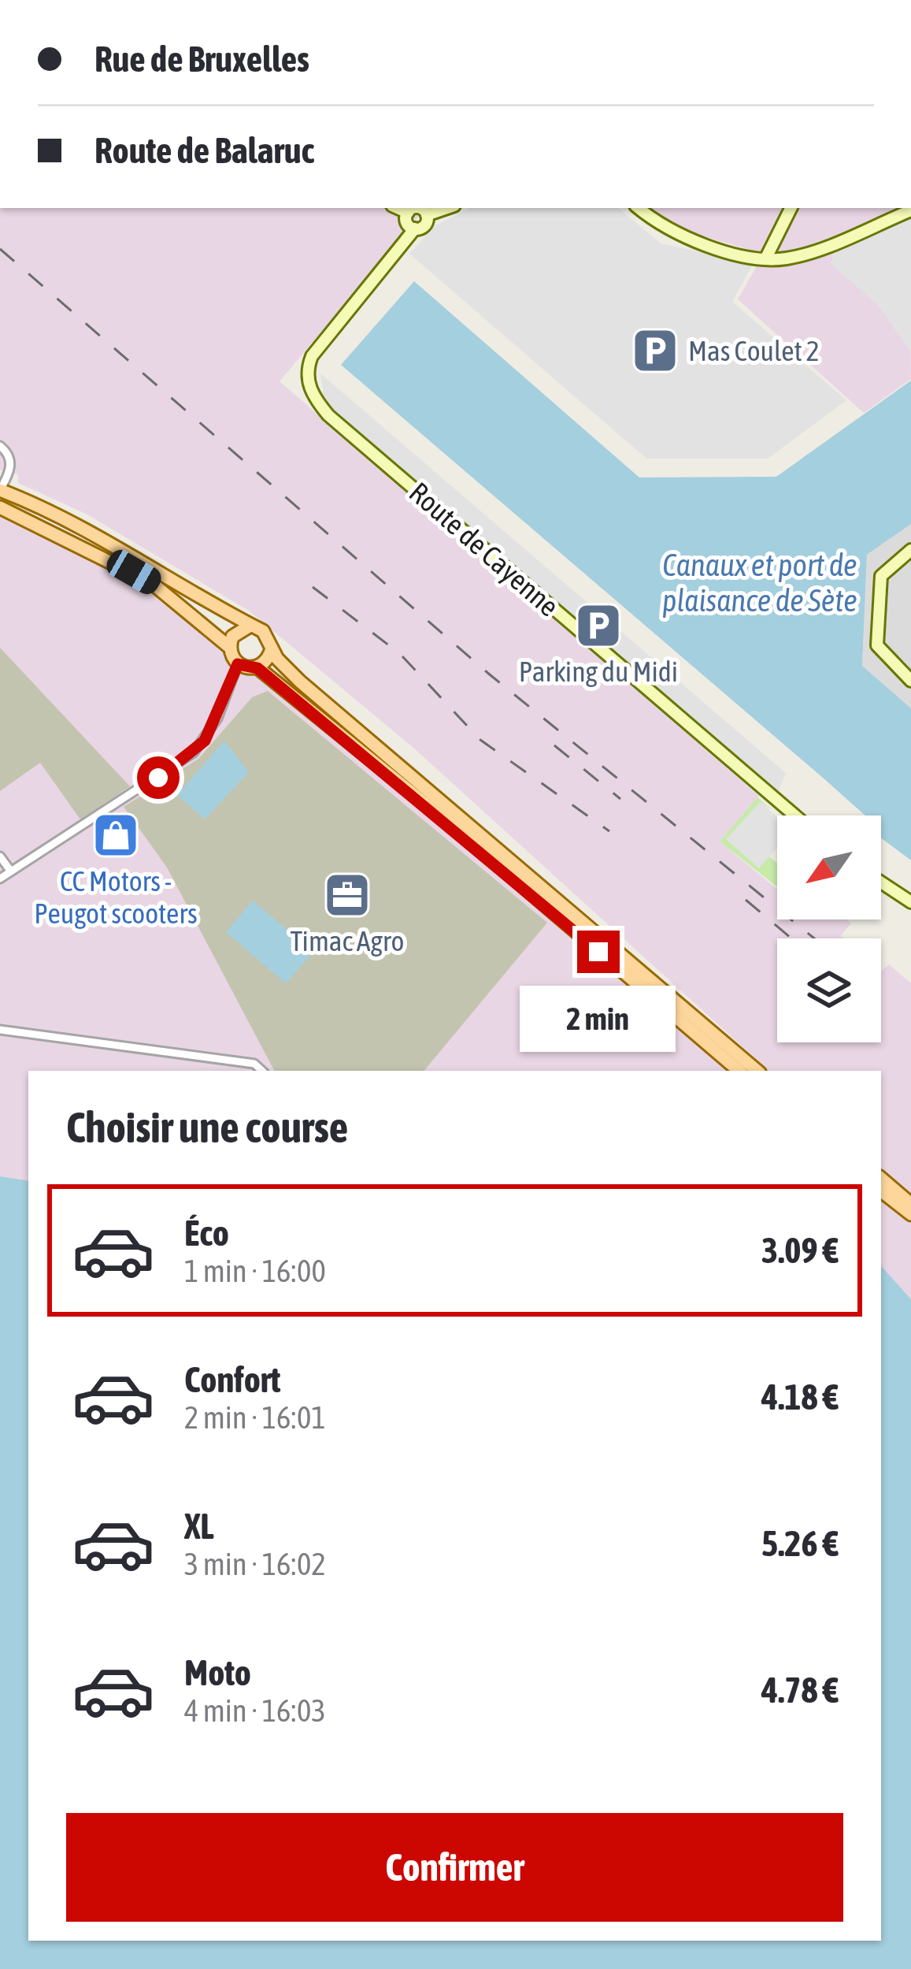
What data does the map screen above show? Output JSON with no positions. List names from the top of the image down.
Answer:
{
  "streets": {
    "street": ["Route de Cayenne"]
  },
  "water": ["Canaux et port de plaisance de Sète"],
  "places": {
    "parking": ["Mas Coulet 2", "Parking du Midi"],
    "shop": ["CC Motors - Peugot scooters"],
    "office": ["Timac Agro"]
  },
  "north": "bottom left",
  "page": {
    "banner": ["Rue de Bruxelles", "Route de Balaruc"],
    "bubble": "2 min",
    "heading": "Choisir une course",
    "list": [
      {
        "name": "Éco",
        "note": "1 min · 16:00",
        "value": "3.09 €"
      },
      {
        "name": "Confort",
        "note": "2 min · 16:01",
        "value": "4.18 €"
      },
      {
        "name": "XL",
        "note": "3 min · 16:02",
        "value": "5.26 €"
      },
      {
        "name": "Moto",
        "note": "4 min · 16:03",
        "value": "4.78 €"
      }
    ],
    "buttons": "Confirmer"
  }
}
